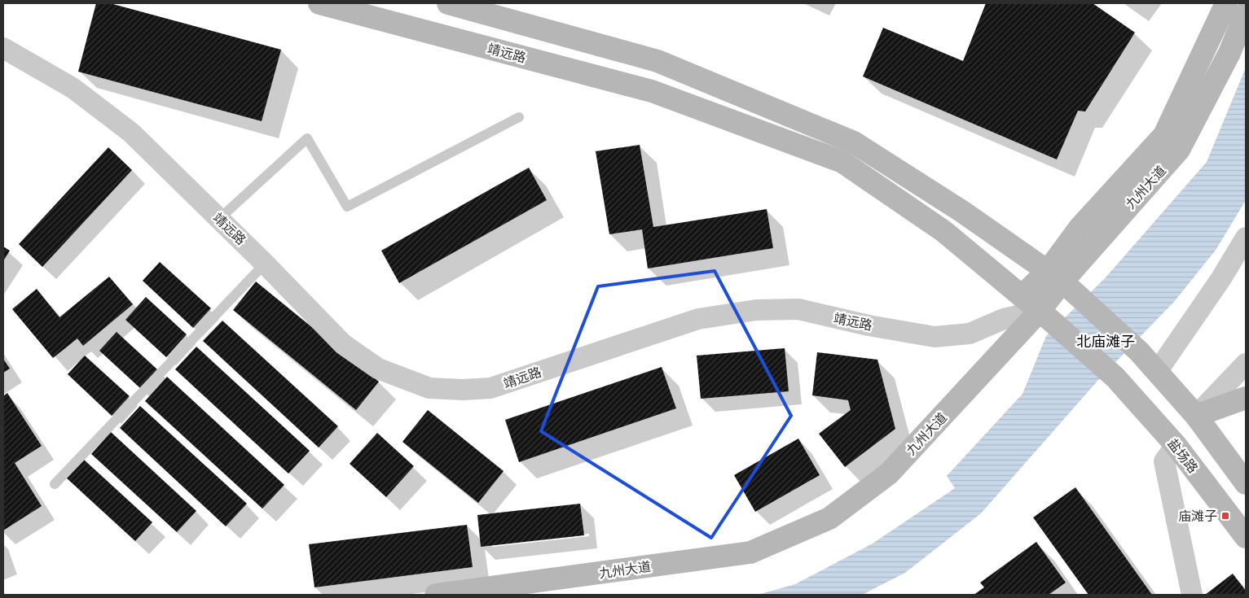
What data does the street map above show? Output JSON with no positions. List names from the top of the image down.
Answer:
{
  "streets": {
    "main road": ["靖远路", "九州大道", "盐场路"]
  },
  "crossings": [
    ["靖远路", "九州大道"],
    ["靖远路", "盐场路"],
    ["九州大道", "盐场路"]
  ],
  "districts": ["北庙滩子"],
  "places": {
    "transit": ["庙滩子"]
  }
}
